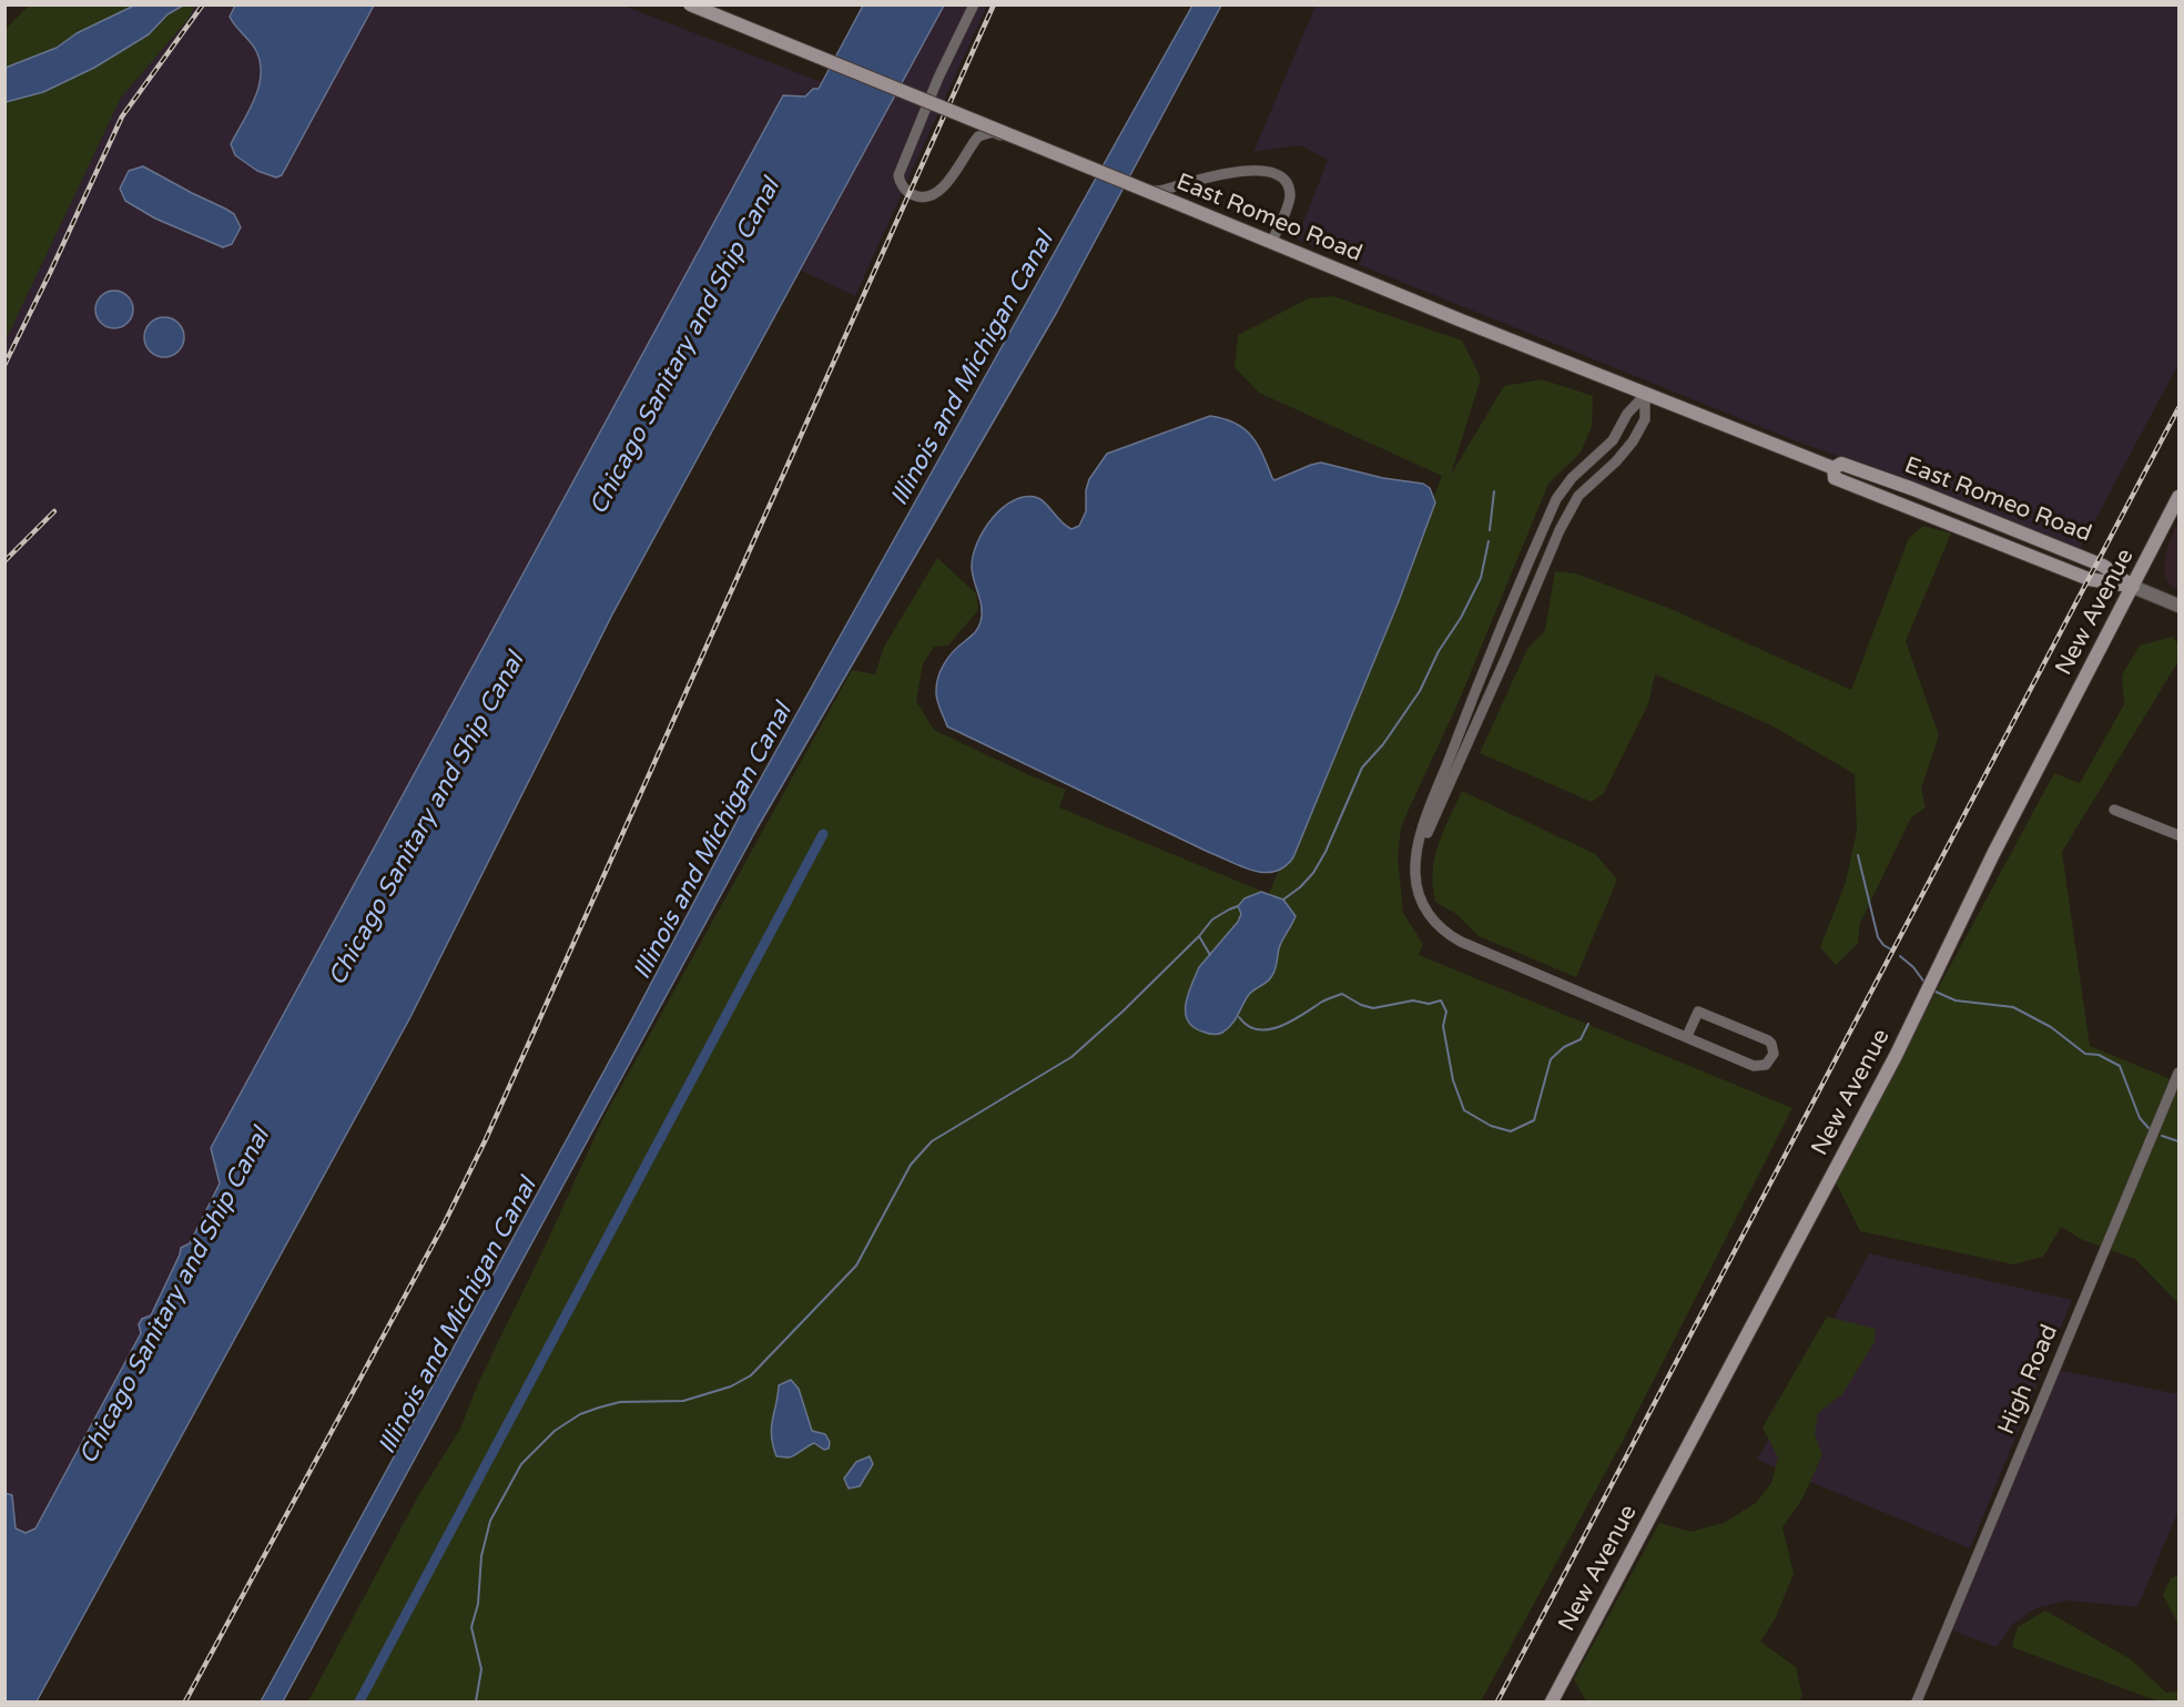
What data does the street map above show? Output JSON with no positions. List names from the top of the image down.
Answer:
{
  "streets": {
    "main road": ["East Romeo Road", "New Avenue"],
    "street": ["High Road"]
  },
  "crossings": [
    ["East Romeo Road", "New Avenue"]
  ],
  "water": ["Chicago Sanitary and Ship Canal", "Illinois and Michigan Canal"]
}
